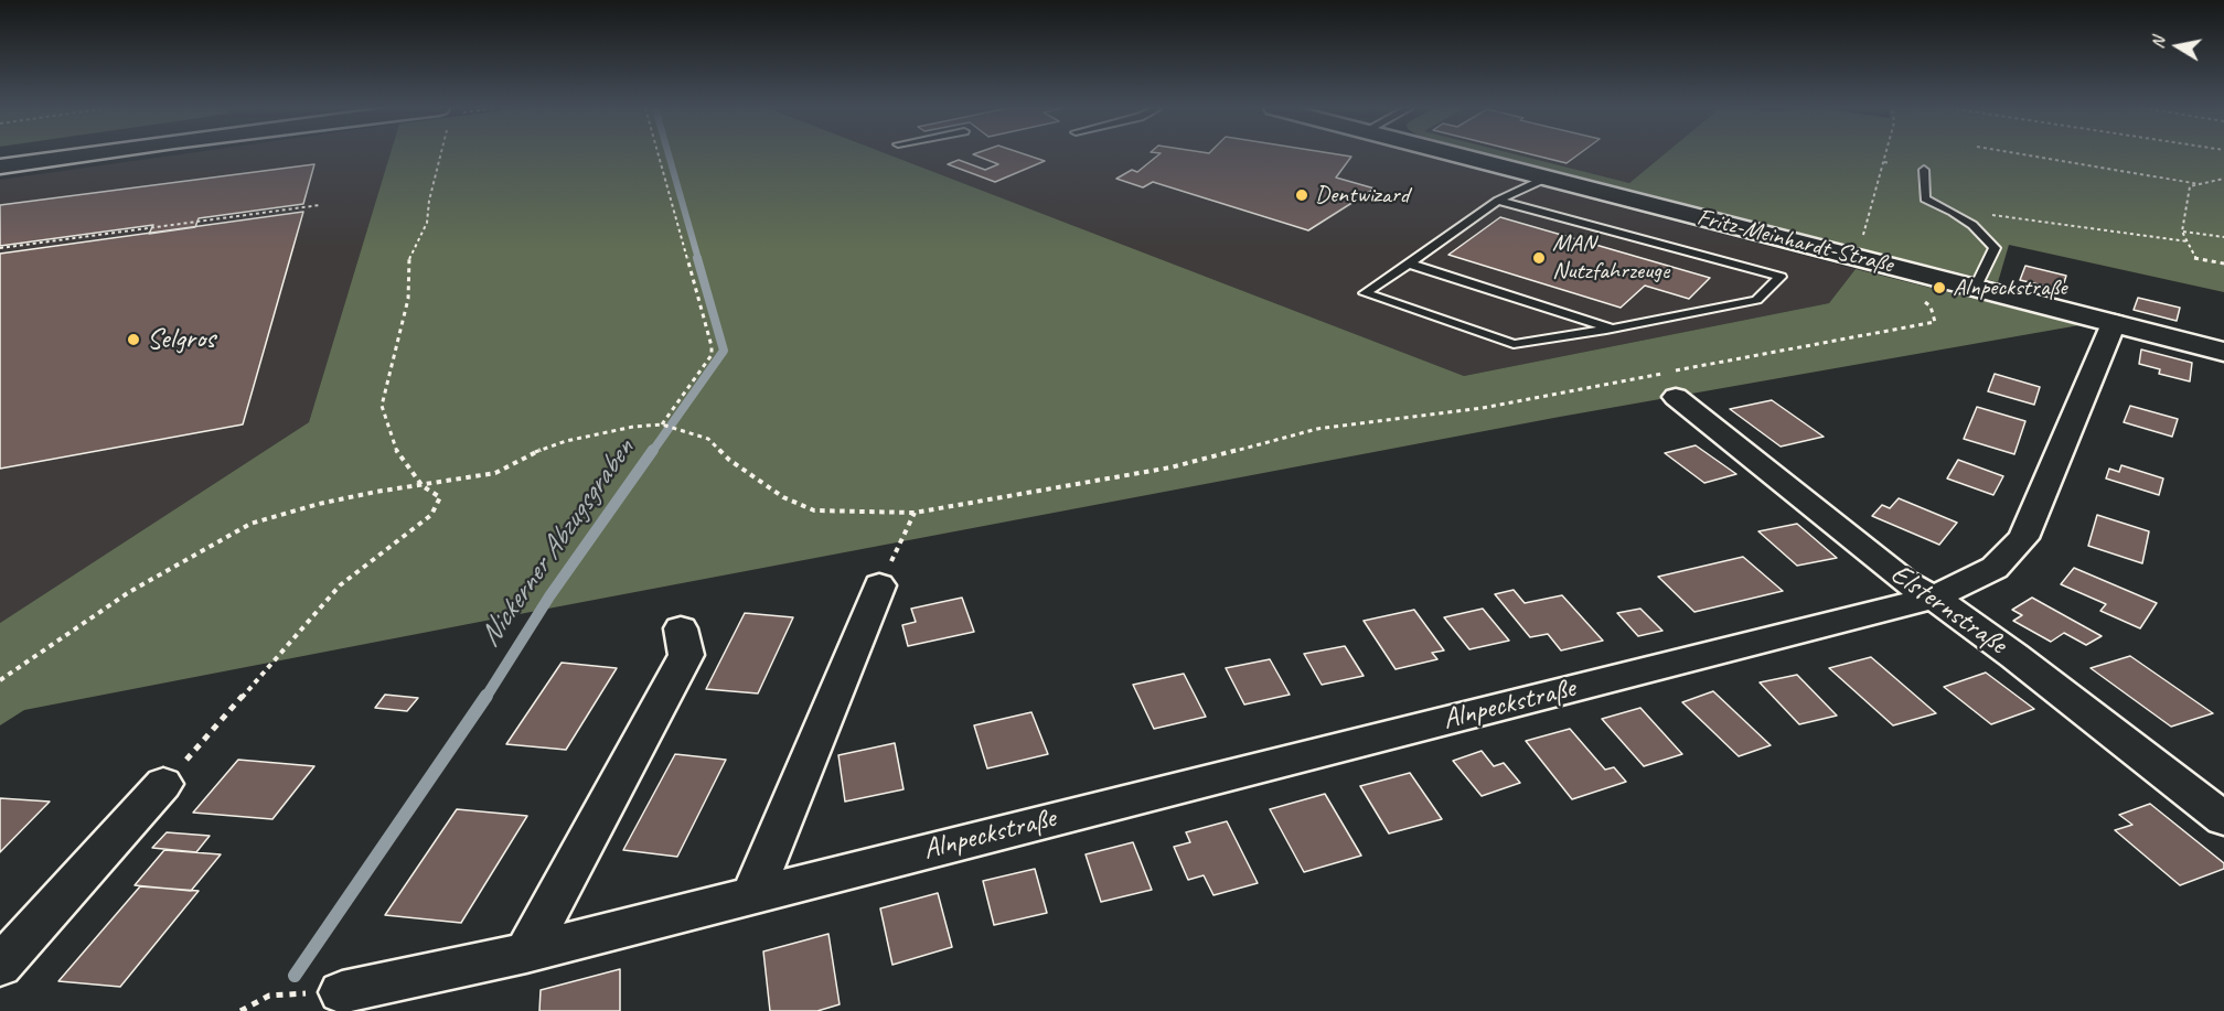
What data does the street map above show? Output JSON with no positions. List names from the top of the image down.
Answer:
{
  "streets": {
    "street": ["Fritz-Meinhardt-Straße", "Elsternstraße", "Alnpeckstraße"]
  },
  "crossings": [
    ["Fritz-Meinhardt-Straße", "Alnpeckstraße"],
    ["Elsternstraße", "Alnpeckstraße"]
  ],
  "water": ["Nickerner Abzugsgraben"],
  "places": [
    "Dentwizard",
    "MAN Nutzfahrzeuge",
    "Alnpeckstraße",
    "Selgros"
  ],
  "north": "left"
}
